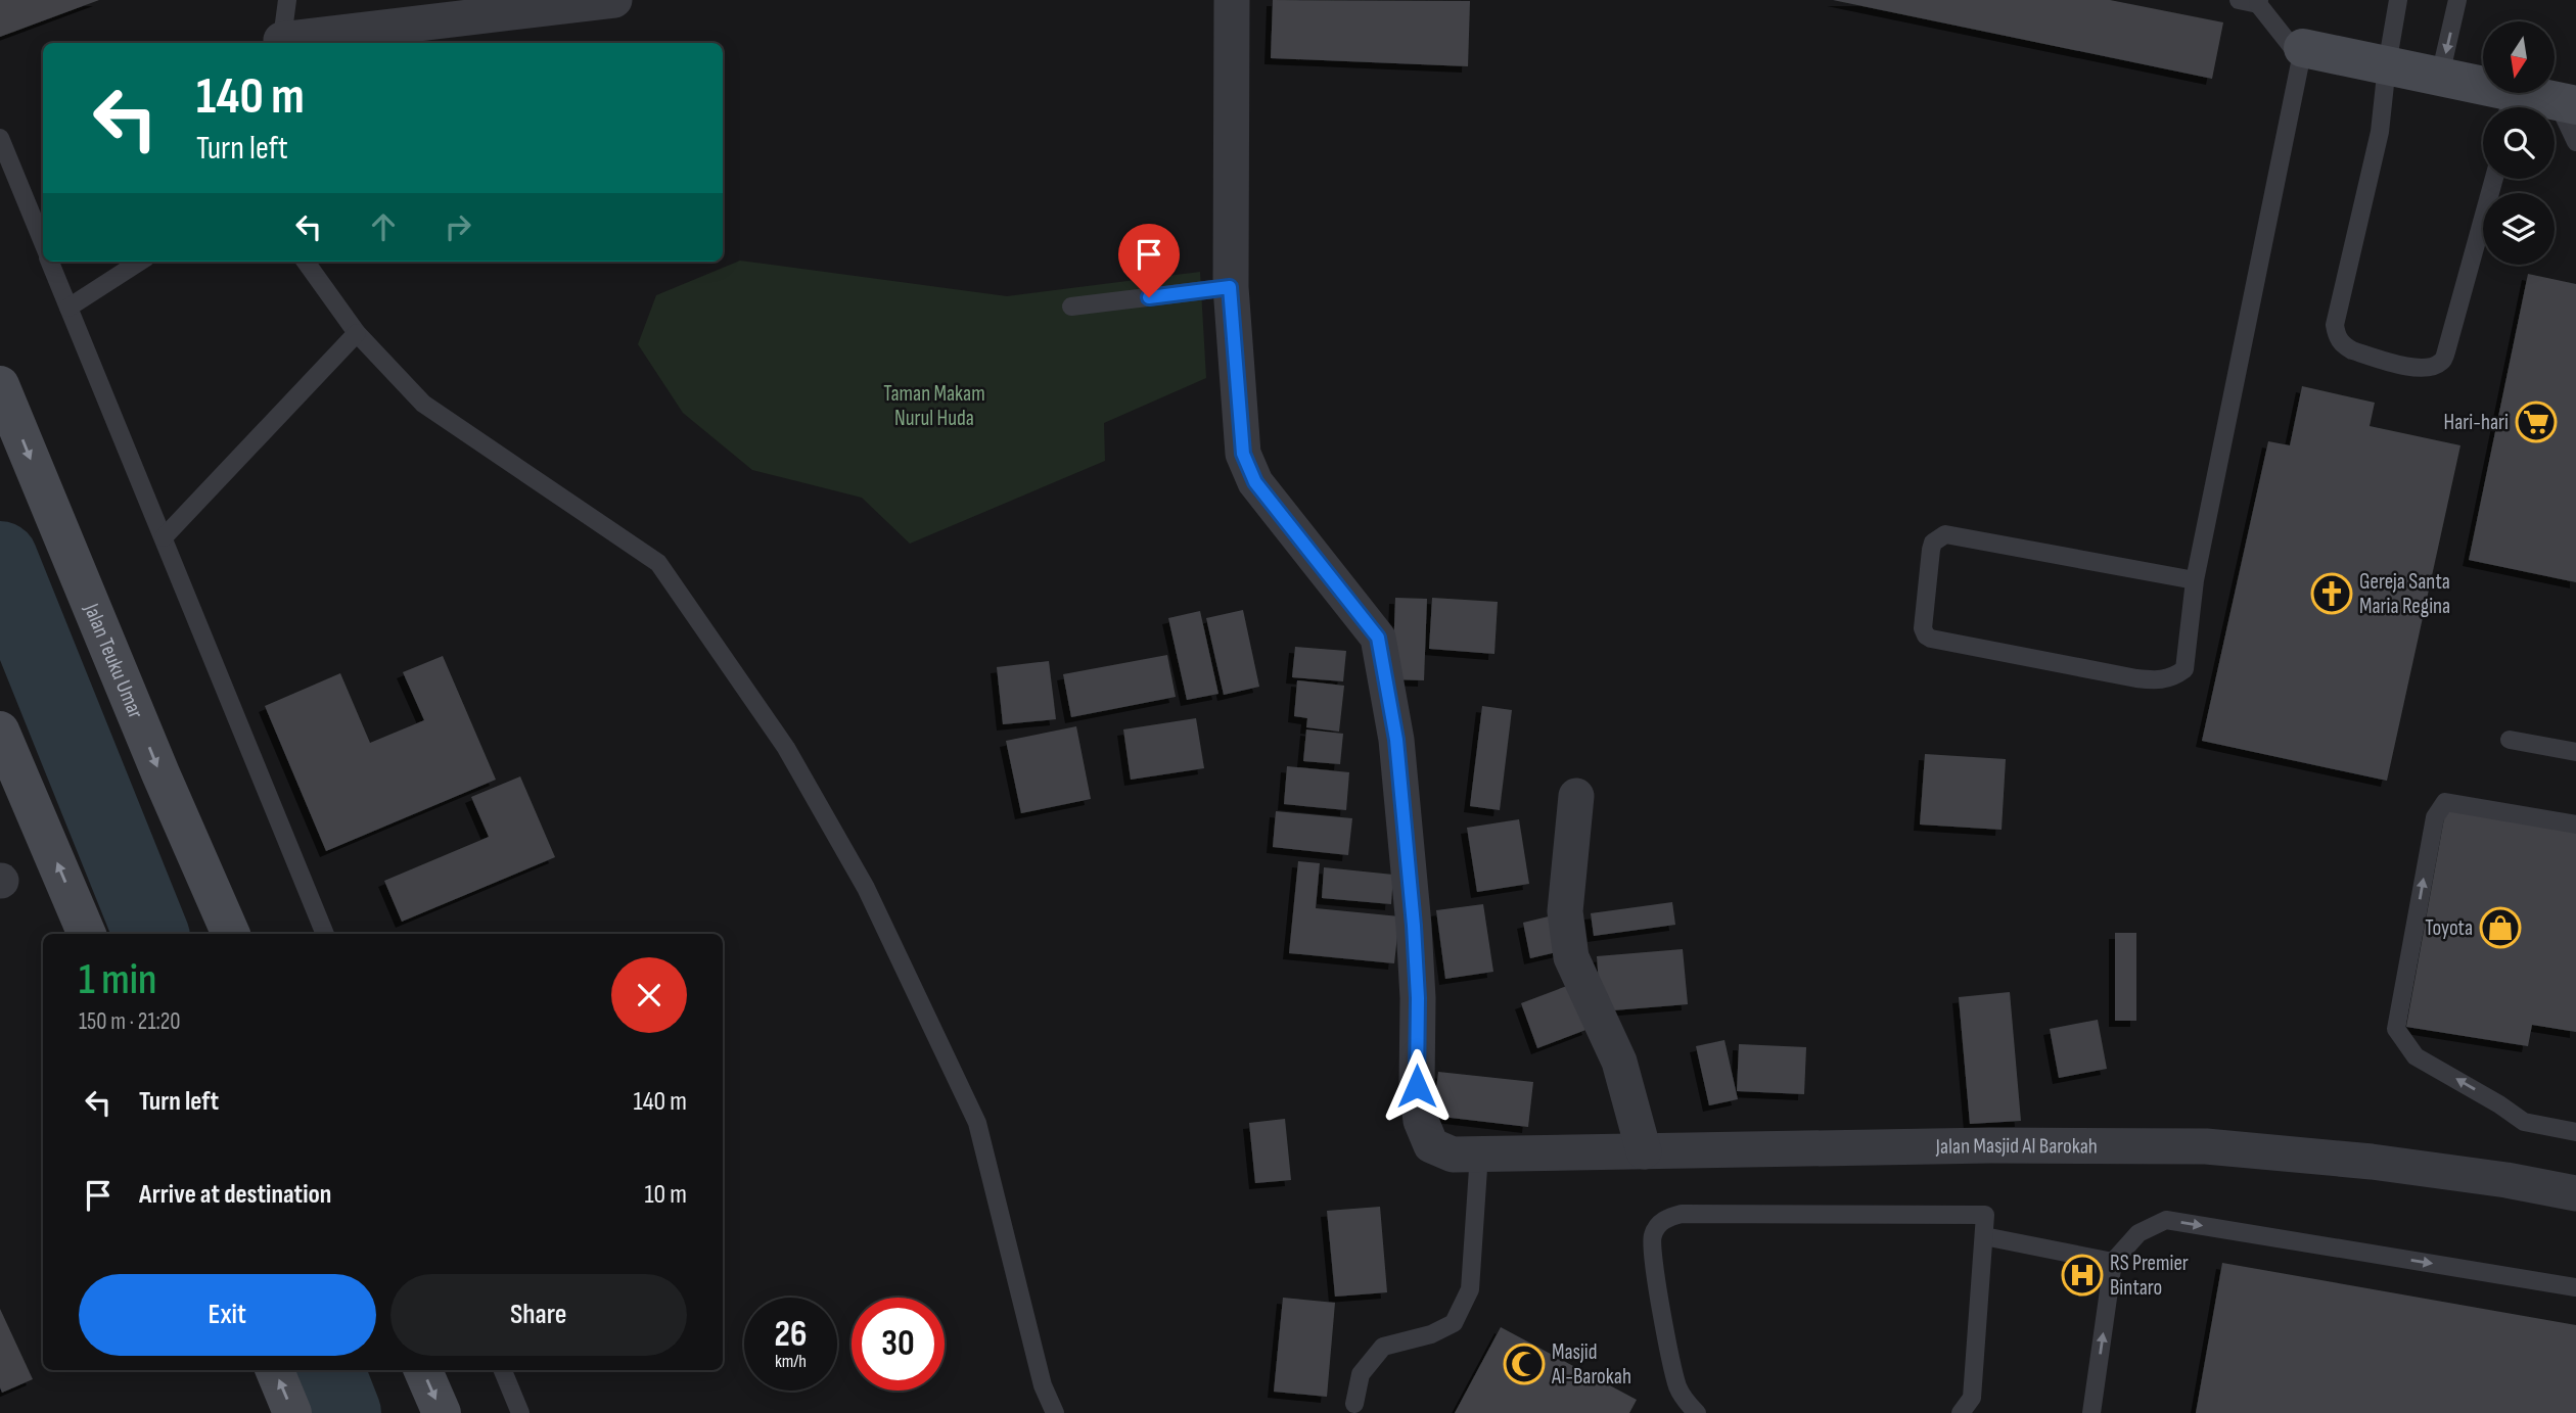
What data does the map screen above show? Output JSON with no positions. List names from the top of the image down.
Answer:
{
  "streets": {
    "main road": ["Jalan Teuku Umar"],
    "street": ["Jalan Masjid Al Barokah"]
  },
  "parks": ["Taman Makam Nurul Huda"],
  "places": {
    "supermarket": ["Hari-hari"],
    "church": ["Gereja Santa Maria Regina"],
    "shop": ["Toyota"],
    "hospital": ["RS Premier Bintaro"],
    "mosque": ["Masjid Al-Barokah"]
  },
  "north": "bottom",
  "page": {
    "turn": ["140 m", "Turn left"],
    "heading": ["1 min", "150 m · 21:20"],
    "list": [
      {
        "name": "Turn left",
        "value": "140 m"
      },
      {
        "name": "Arrive at destination",
        "value": "10 m"
      }
    ],
    "buttons": ["Exit", "Share"],
    "speed": "26 km/h",
    "limit": "30"
  }
}
